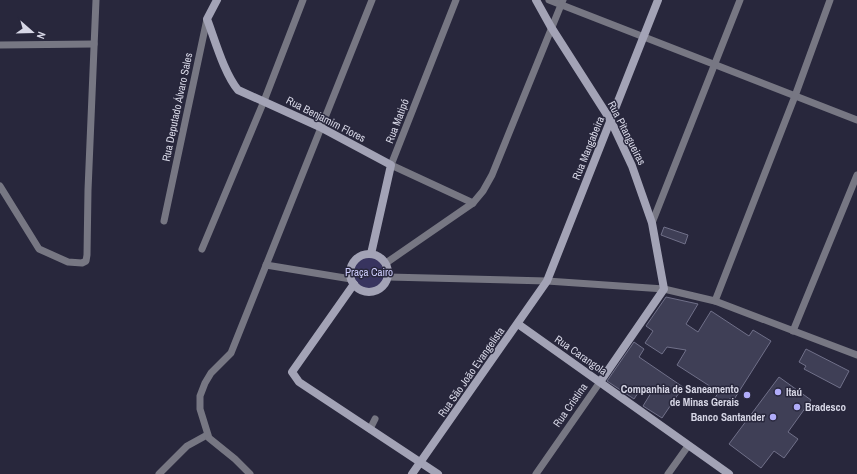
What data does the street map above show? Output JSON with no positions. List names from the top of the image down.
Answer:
{
  "streets": {
    "street": [
      "Rua Deputado Álvaro Sales",
      "Rua Benjamim Flores",
      "Rua Matipó",
      "Rua Pitangueiras",
      "Rua Mangabeira",
      "Rua Carangola",
      "Rua São João Evangelista",
      "Rua Cristina"
    ]
  },
  "crossings": [
    ["Rua Deputado Álvaro Sales", "Rua Benjamim Flores"],
    ["Rua Benjamim Flores", "Rua Matipó"],
    ["Rua Pitangueiras", "Rua Mangabeira"],
    ["Rua Pitangueiras", "Rua Cristina"],
    ["Rua Mangabeira", "Rua São João Evangelista"],
    ["Rua Carangola", "Rua São João Evangelista"],
    ["Rua Carangola", "Rua Cristina"]
  ],
  "parks": ["Praça Cairo"],
  "places": [
    "Itaú",
    "Companhia de Saneamento de Minas Gerais",
    "Bradesco",
    "Banco Santander"
  ],
  "north": "right"
}
